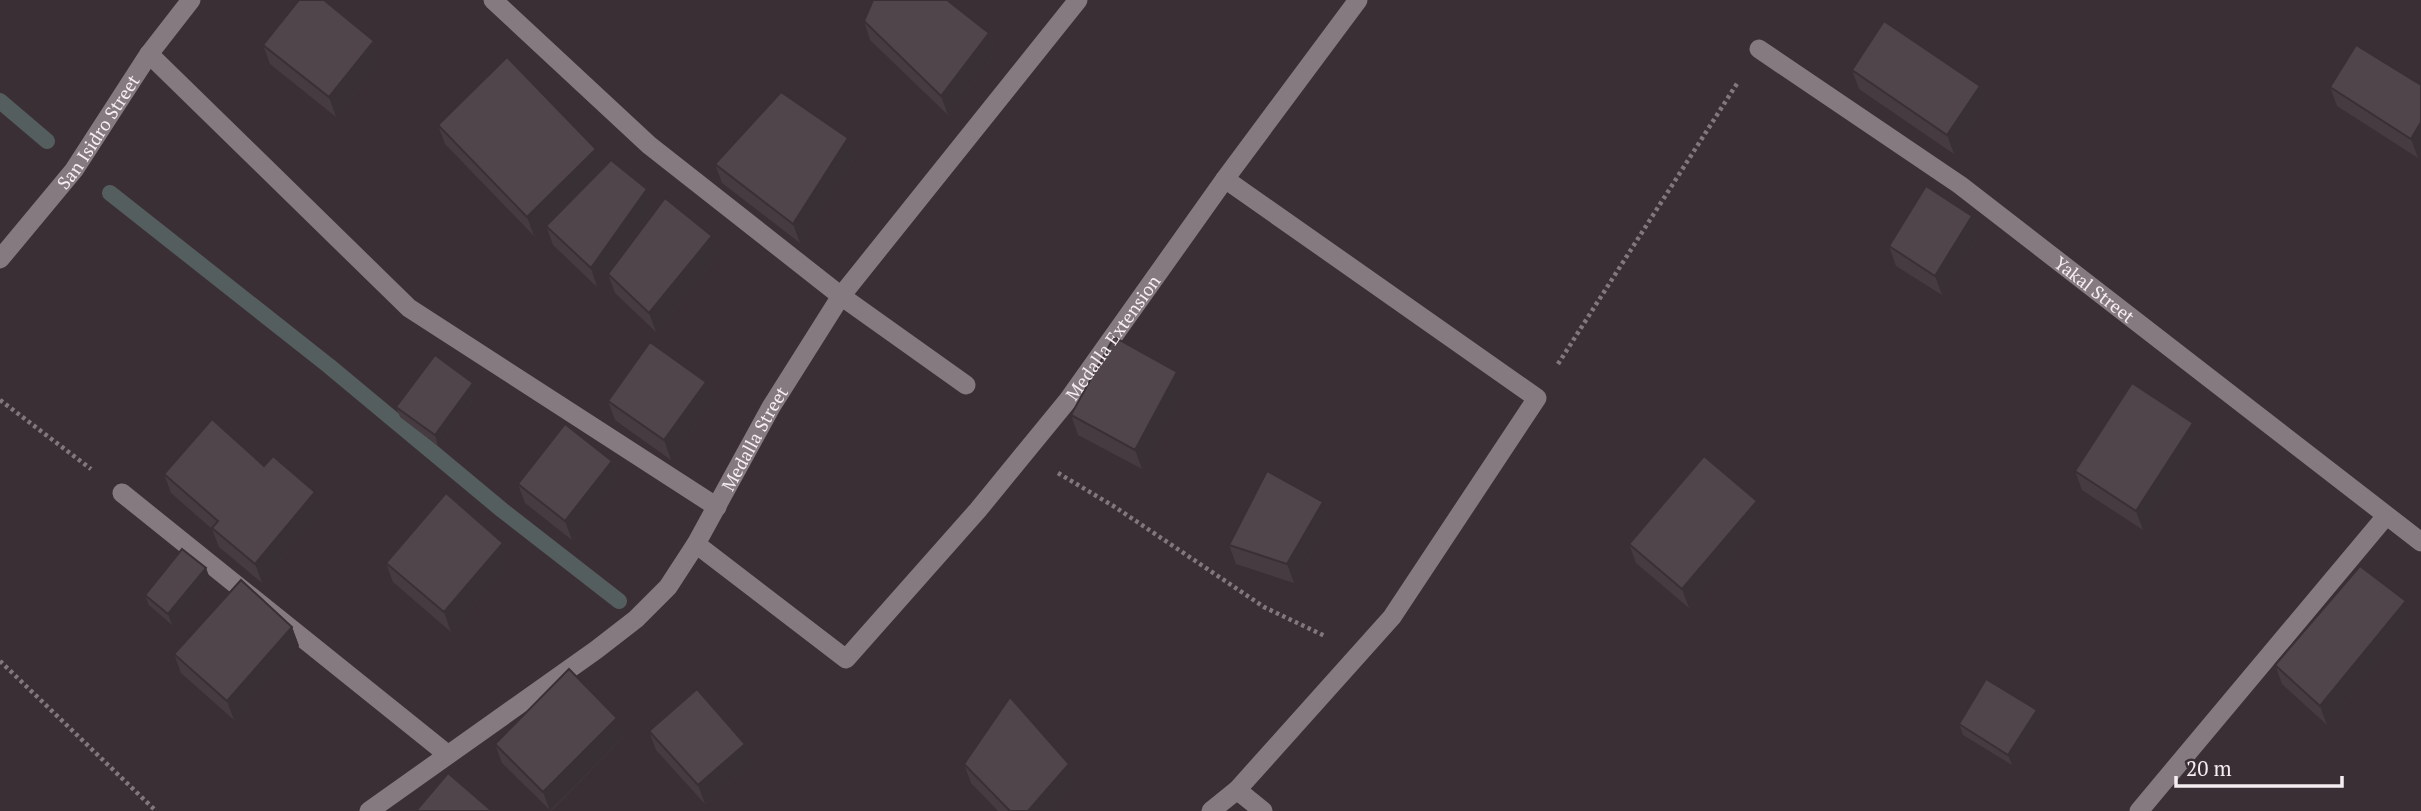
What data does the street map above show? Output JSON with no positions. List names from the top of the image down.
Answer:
{
  "streets": {
    "street": [
      "San Isidro Street",
      "Yakal Street",
      "Medalla Extension",
      "Medalla Street"
    ]
  },
  "crossings": [
    ["Medalla Extension", "Medalla Street"]
  ],
  "scale_bar": "20 m"
}
